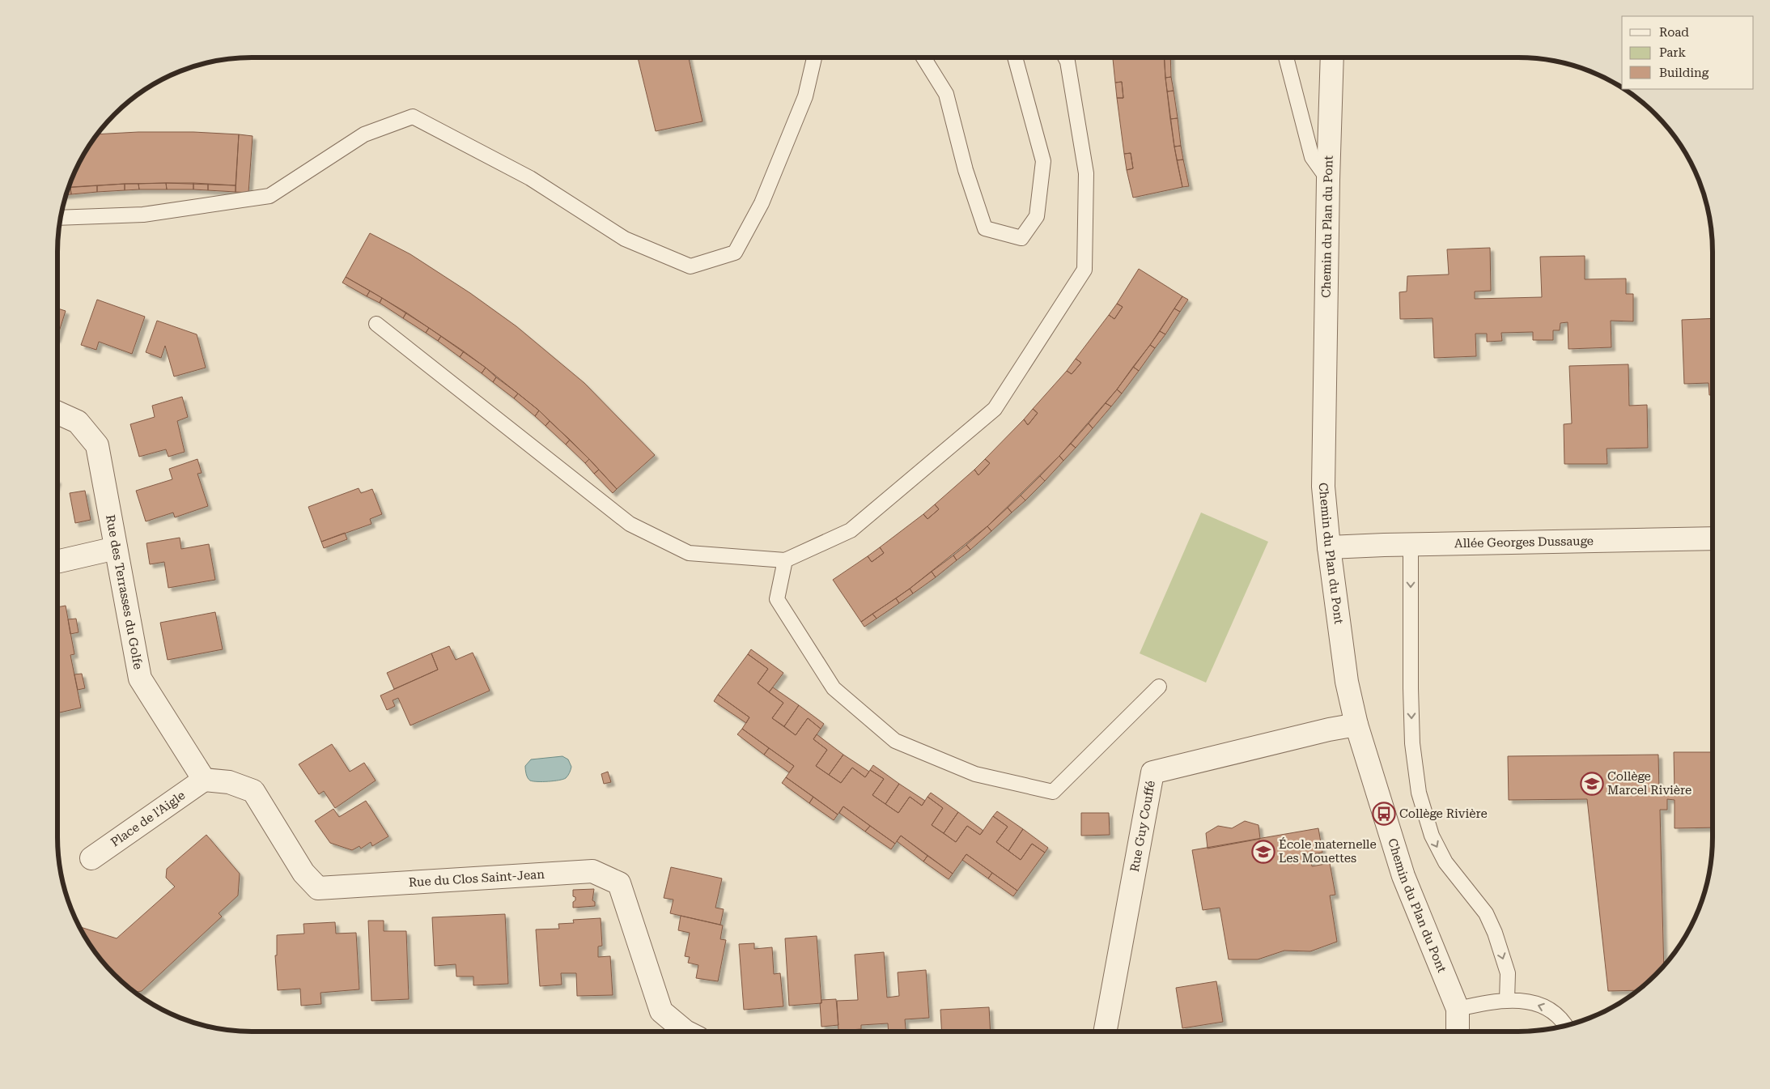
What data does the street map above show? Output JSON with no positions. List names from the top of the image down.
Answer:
{
  "streets": {
    "street": [
      "Chemin du Plan du Pont",
      "Allée Georges Dussauge",
      "Rue des Terrasses du Golfe",
      "Place de l'Aigle",
      "Rue Guy Couffé",
      "Rue du Clos Saint-Jean"
    ]
  },
  "crossings": [
    ["Chemin du Plan du Pont", "Allée Georges Dussauge"],
    ["Chemin du Plan du Pont", "Rue Guy Couffé"],
    ["Rue des Terrasses du Golfe", "Place de l'Aigle"],
    ["Rue des Terrasses du Golfe", "Rue du Clos Saint-Jean"],
    ["Place de l'Aigle", "Rue du Clos Saint-Jean"]
  ],
  "places": {
    "school or university": ["Collège Marcel Rivière", "École maternelle Les Mouettes"],
    "bus stop": ["Collège Rivière"]
  },
  "legend": ["Road", "Park", "Building"]
}
